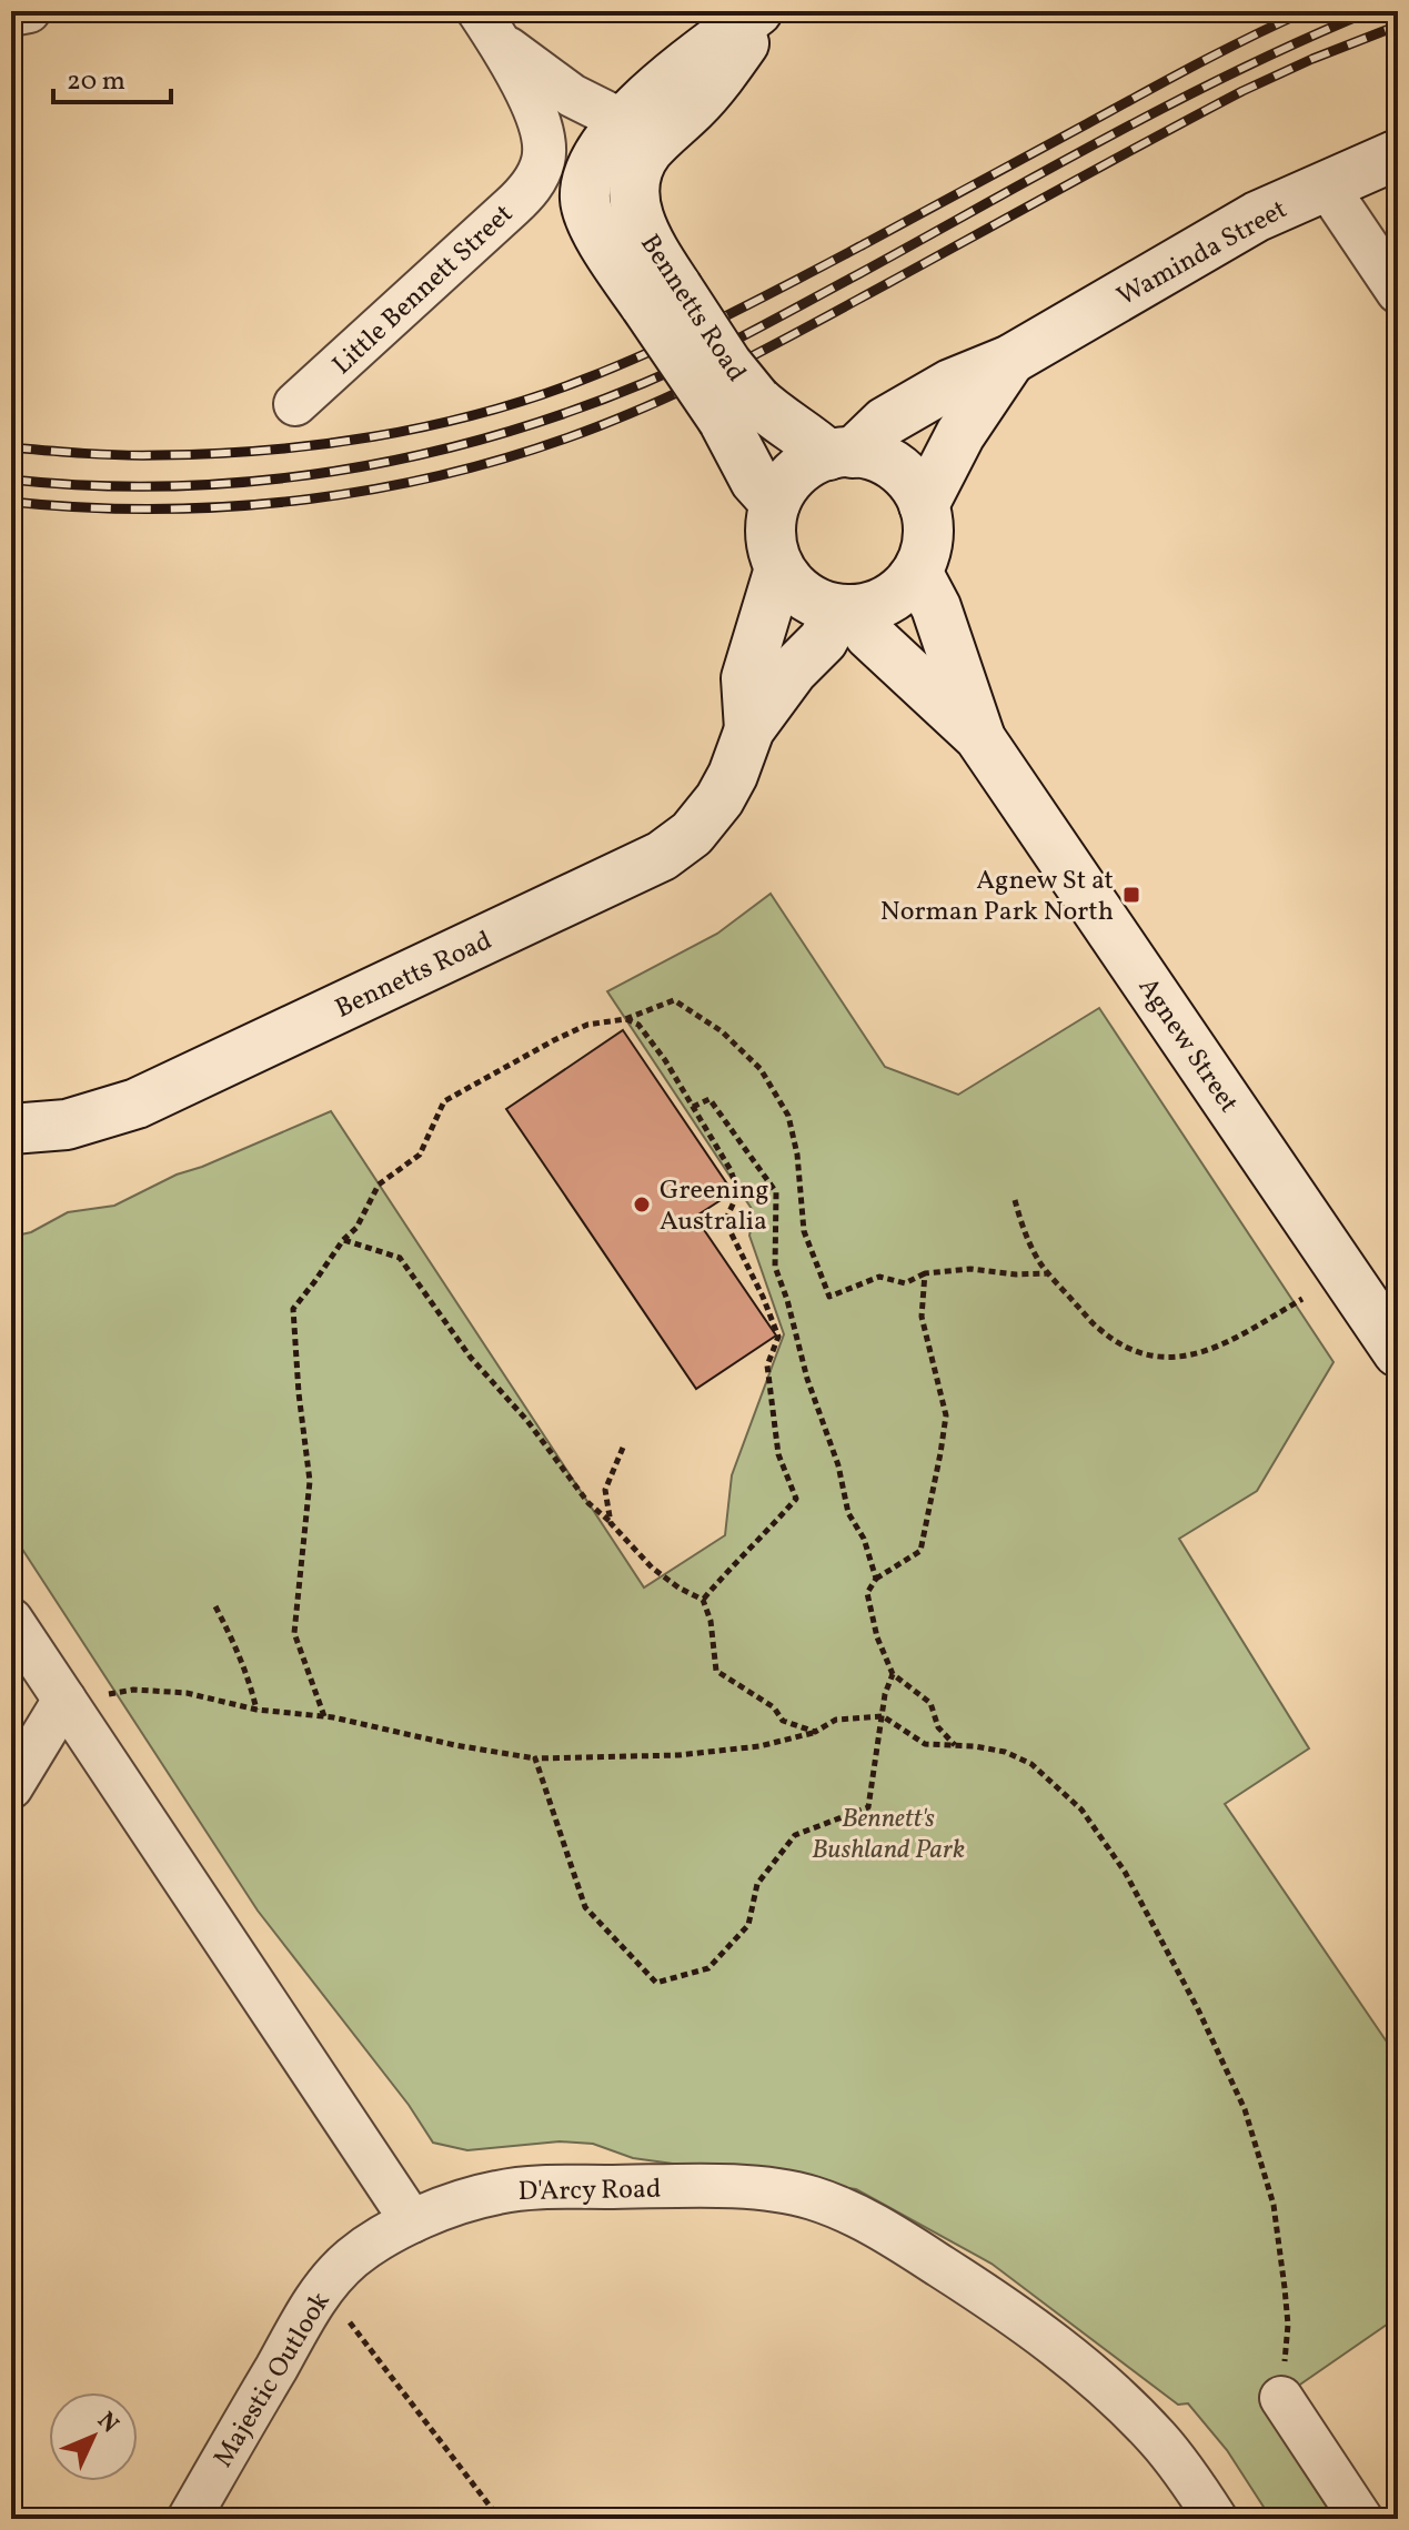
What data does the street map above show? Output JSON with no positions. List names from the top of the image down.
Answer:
{
  "streets": {
    "main road": ["Waminda Street", "Bennetts Road", "Agnew Street"],
    "street": ["Little Bennett Street", "D'Arcy Road", "Majestic Outlook"]
  },
  "crossings": [
    ["Waminda Street", "Bennetts Road"],
    ["Waminda Street", "Agnew Street"],
    ["Bennetts Road", "Agnew Street"],
    ["D'Arcy Road", "Majestic Outlook"]
  ],
  "parks": ["Bennett's Bushland Park"],
  "places": {
    "transit": ["Agnew St at Norman Park North"],
    "other": ["Greening Australia"]
  },
  "scale_bar": "20 m",
  "north": "top right"
}
